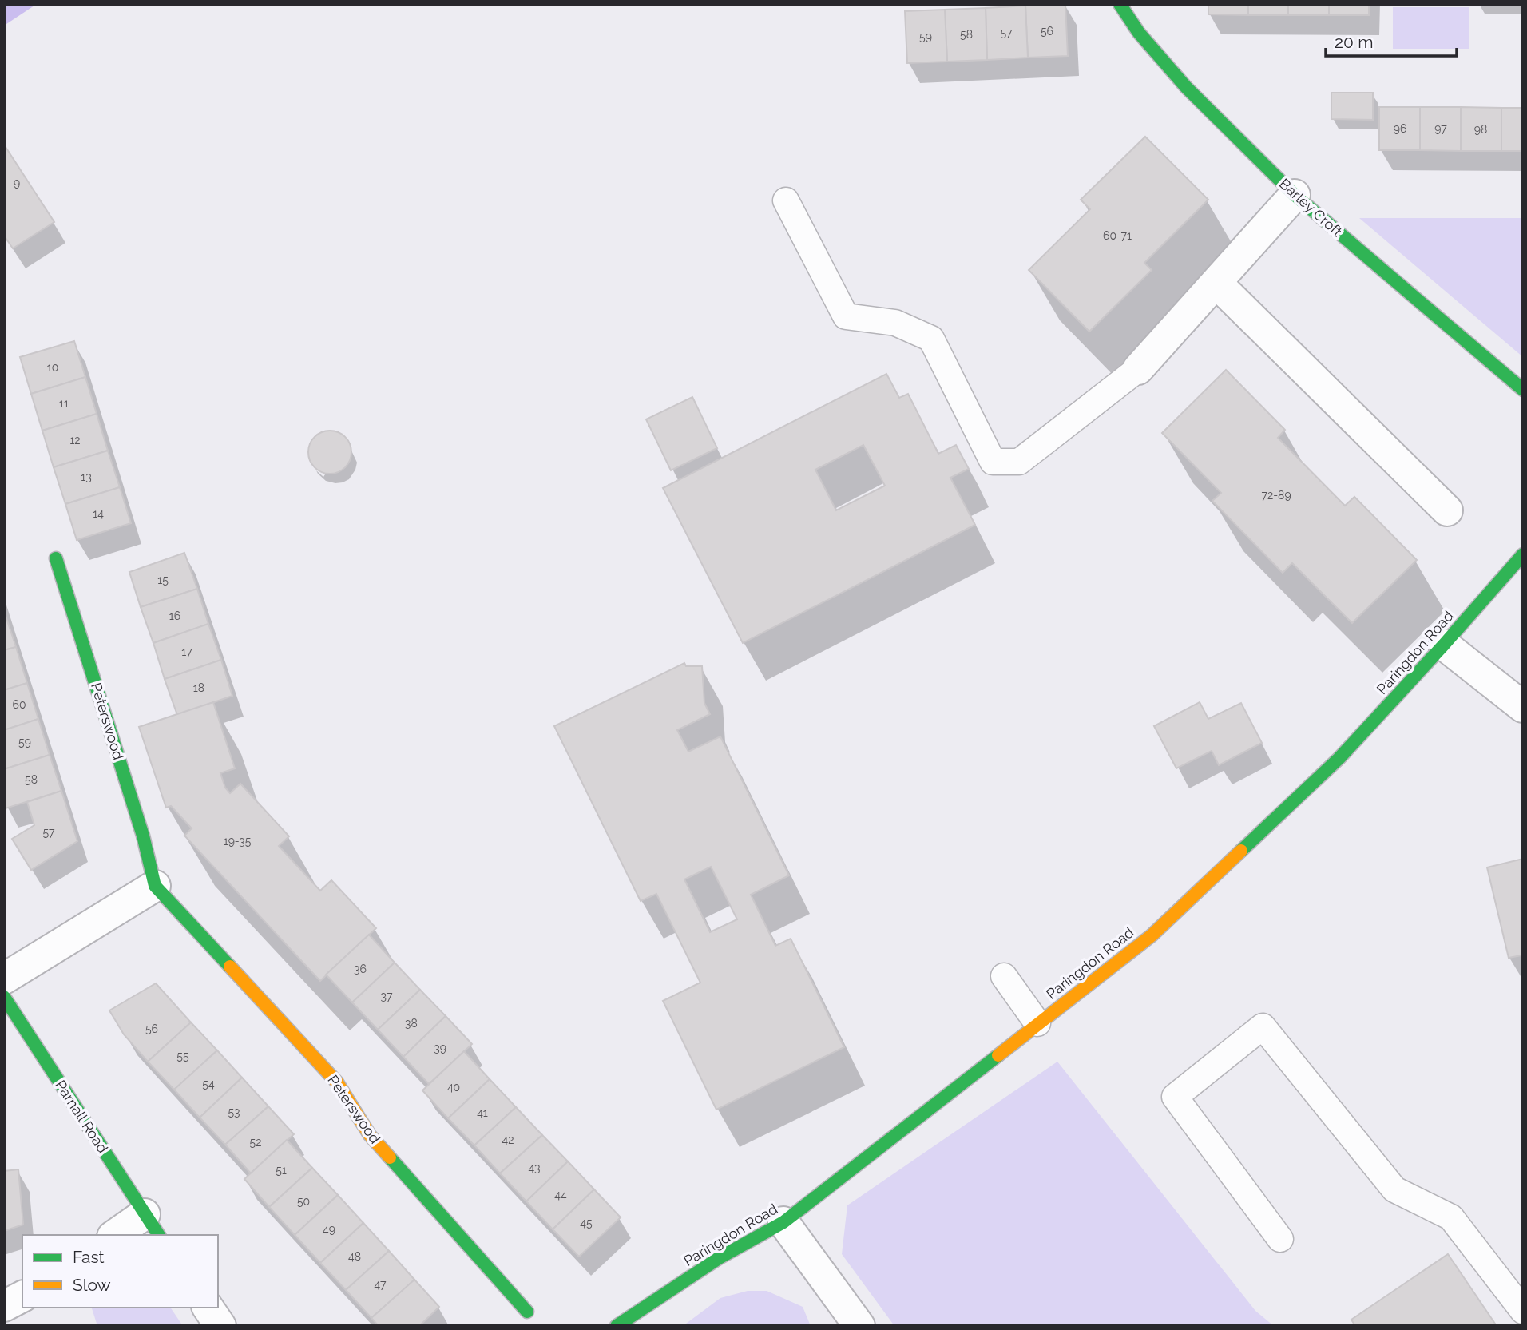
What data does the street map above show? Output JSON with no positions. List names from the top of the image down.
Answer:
{
  "streets": {
    "street": [
      "Barley Croft",
      "Paringdon Road",
      "Peterswood",
      "Parnall Road"
    ]
  },
  "house_numbers": [
    "56",
    "57",
    "58",
    "59",
    "96",
    "97",
    "98",
    "9",
    "60-71",
    "10",
    "11",
    "12",
    "13",
    "72-89",
    "14",
    "15",
    "16",
    "17",
    "18",
    "60",
    "59",
    "58",
    "57",
    "19-35",
    "36",
    "37",
    "38",
    "56",
    "39",
    "55",
    "54",
    "40",
    "53",
    "41",
    "42",
    "52",
    "43",
    "51",
    "44",
    "50",
    "45",
    "49",
    "48",
    "47"
  ],
  "legend": ["Fast", "Slow"],
  "scale_bar": "20 m"
}
